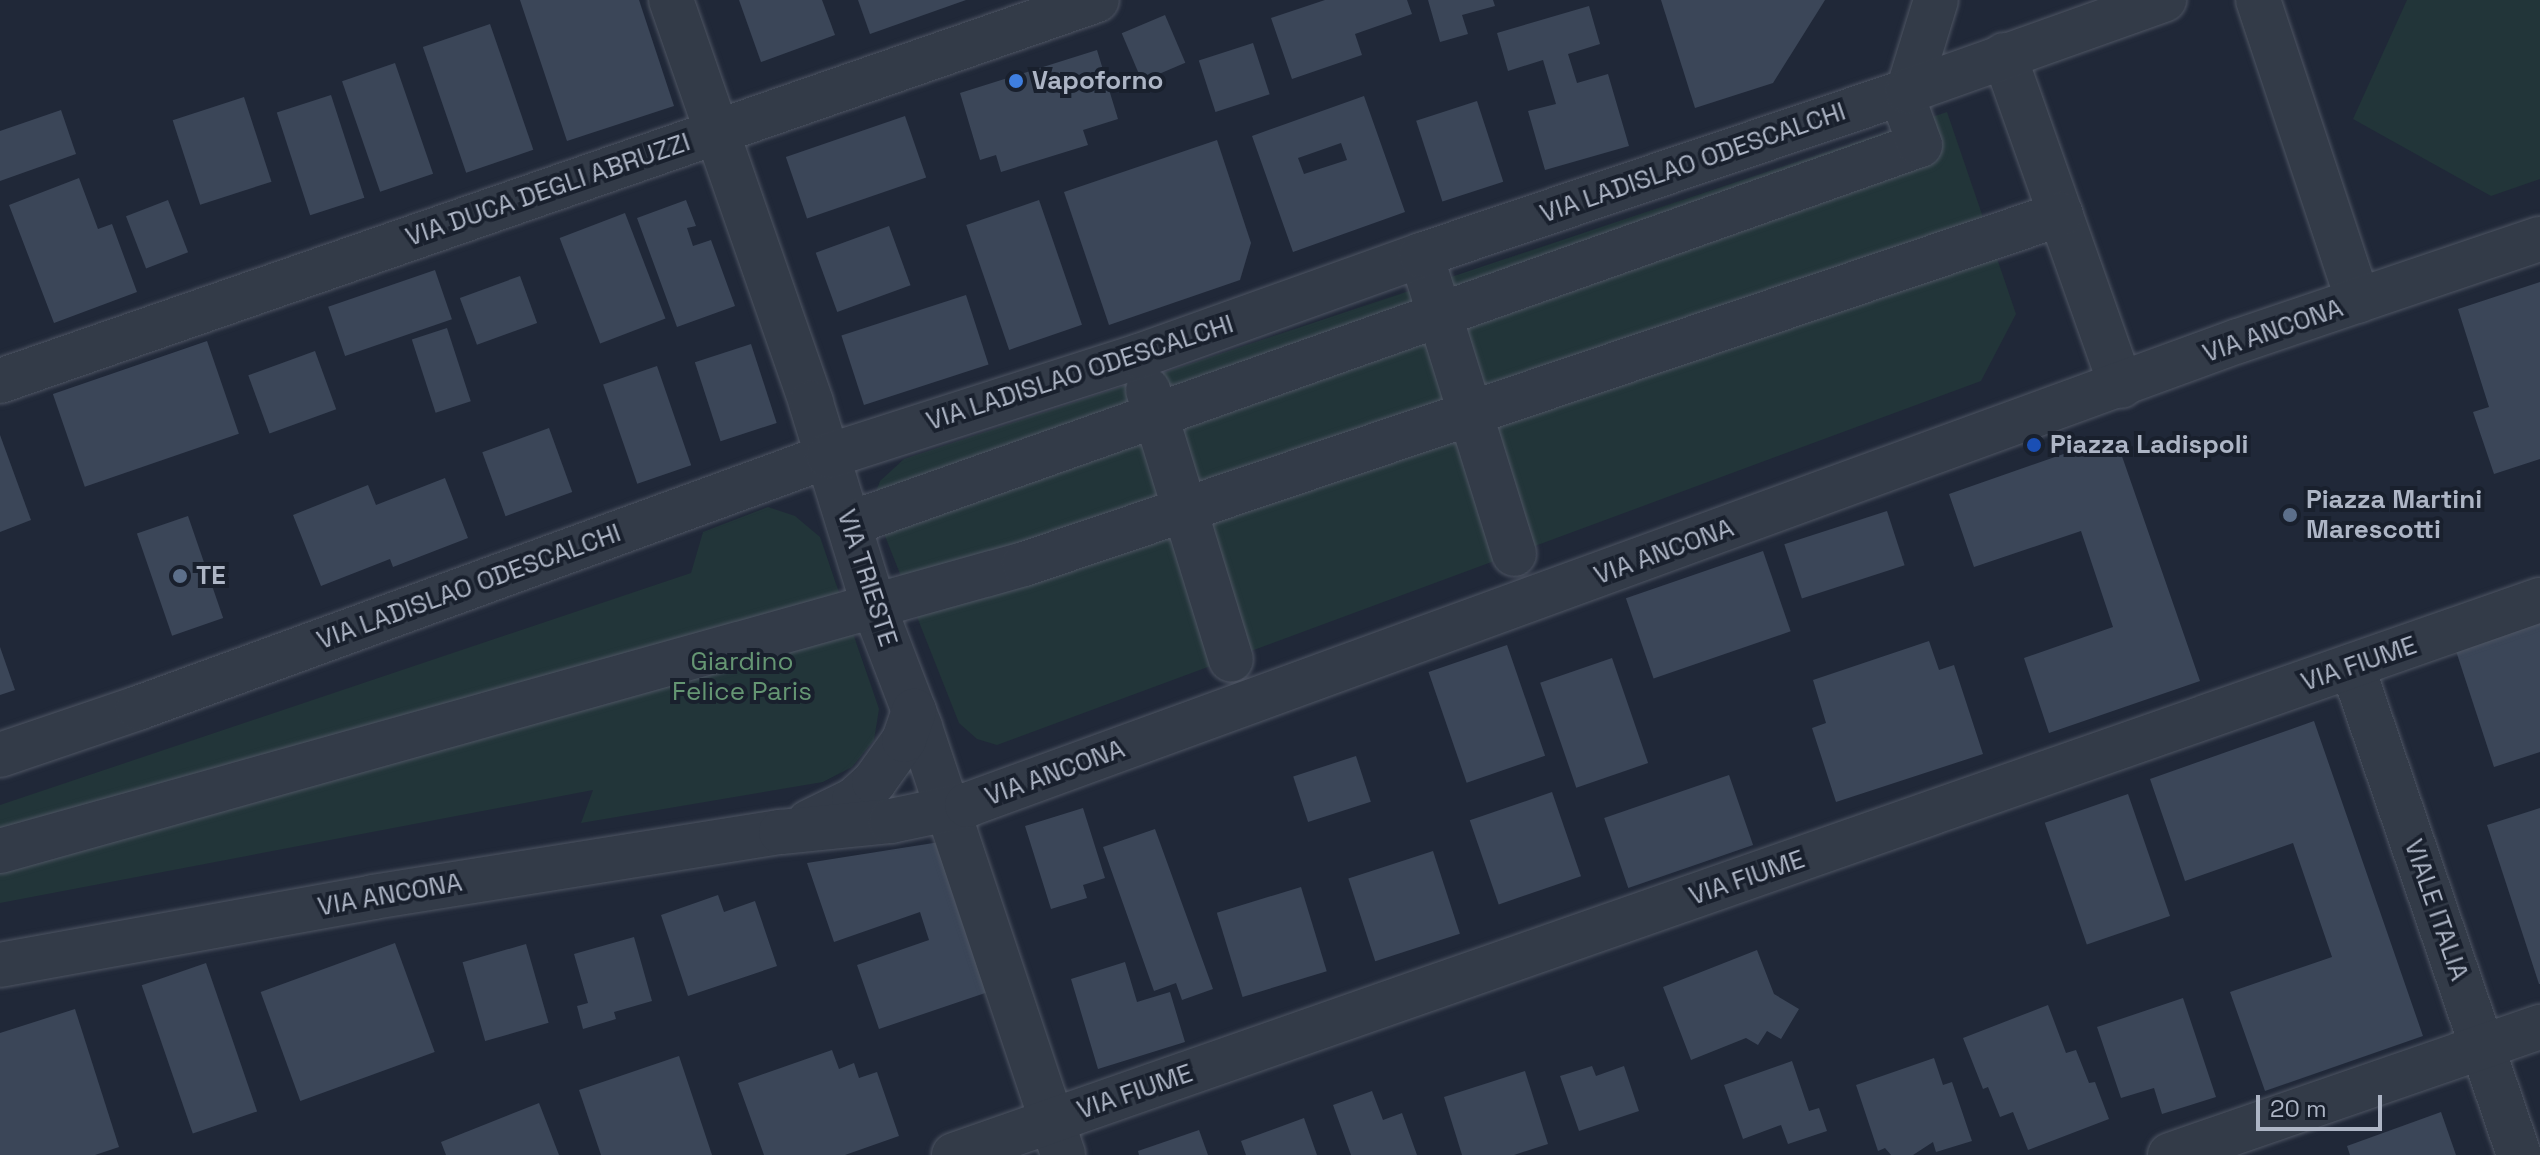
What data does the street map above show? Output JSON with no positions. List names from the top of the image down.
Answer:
{
  "streets": {
    "street": [
      "VIA LADISLAO ODESCALCHI",
      "VIA DUCA DEGLI ABRUZZI",
      "VIA ANCONA",
      "VIA TRIESTE",
      "VIA FIUME",
      "VIALE ITALIA"
    ]
  },
  "crossings": [
    ["VIA LADISLAO ODESCALCHI", "VIA TRIESTE"],
    ["VIA DUCA DEGLI ABRUZZI", "VIA TRIESTE"],
    ["VIA ANCONA", "VIA TRIESTE"],
    ["VIA TRIESTE", "VIA FIUME"],
    ["VIA FIUME", "VIALE ITALIA"]
  ],
  "parks": ["Giardino Felice Paris"],
  "places": [
    "Vapoforno",
    "Piazza Ladispoli",
    "Piazza Martini Marescotti",
    "TE"
  ],
  "scale_bar": "20 m"
}
